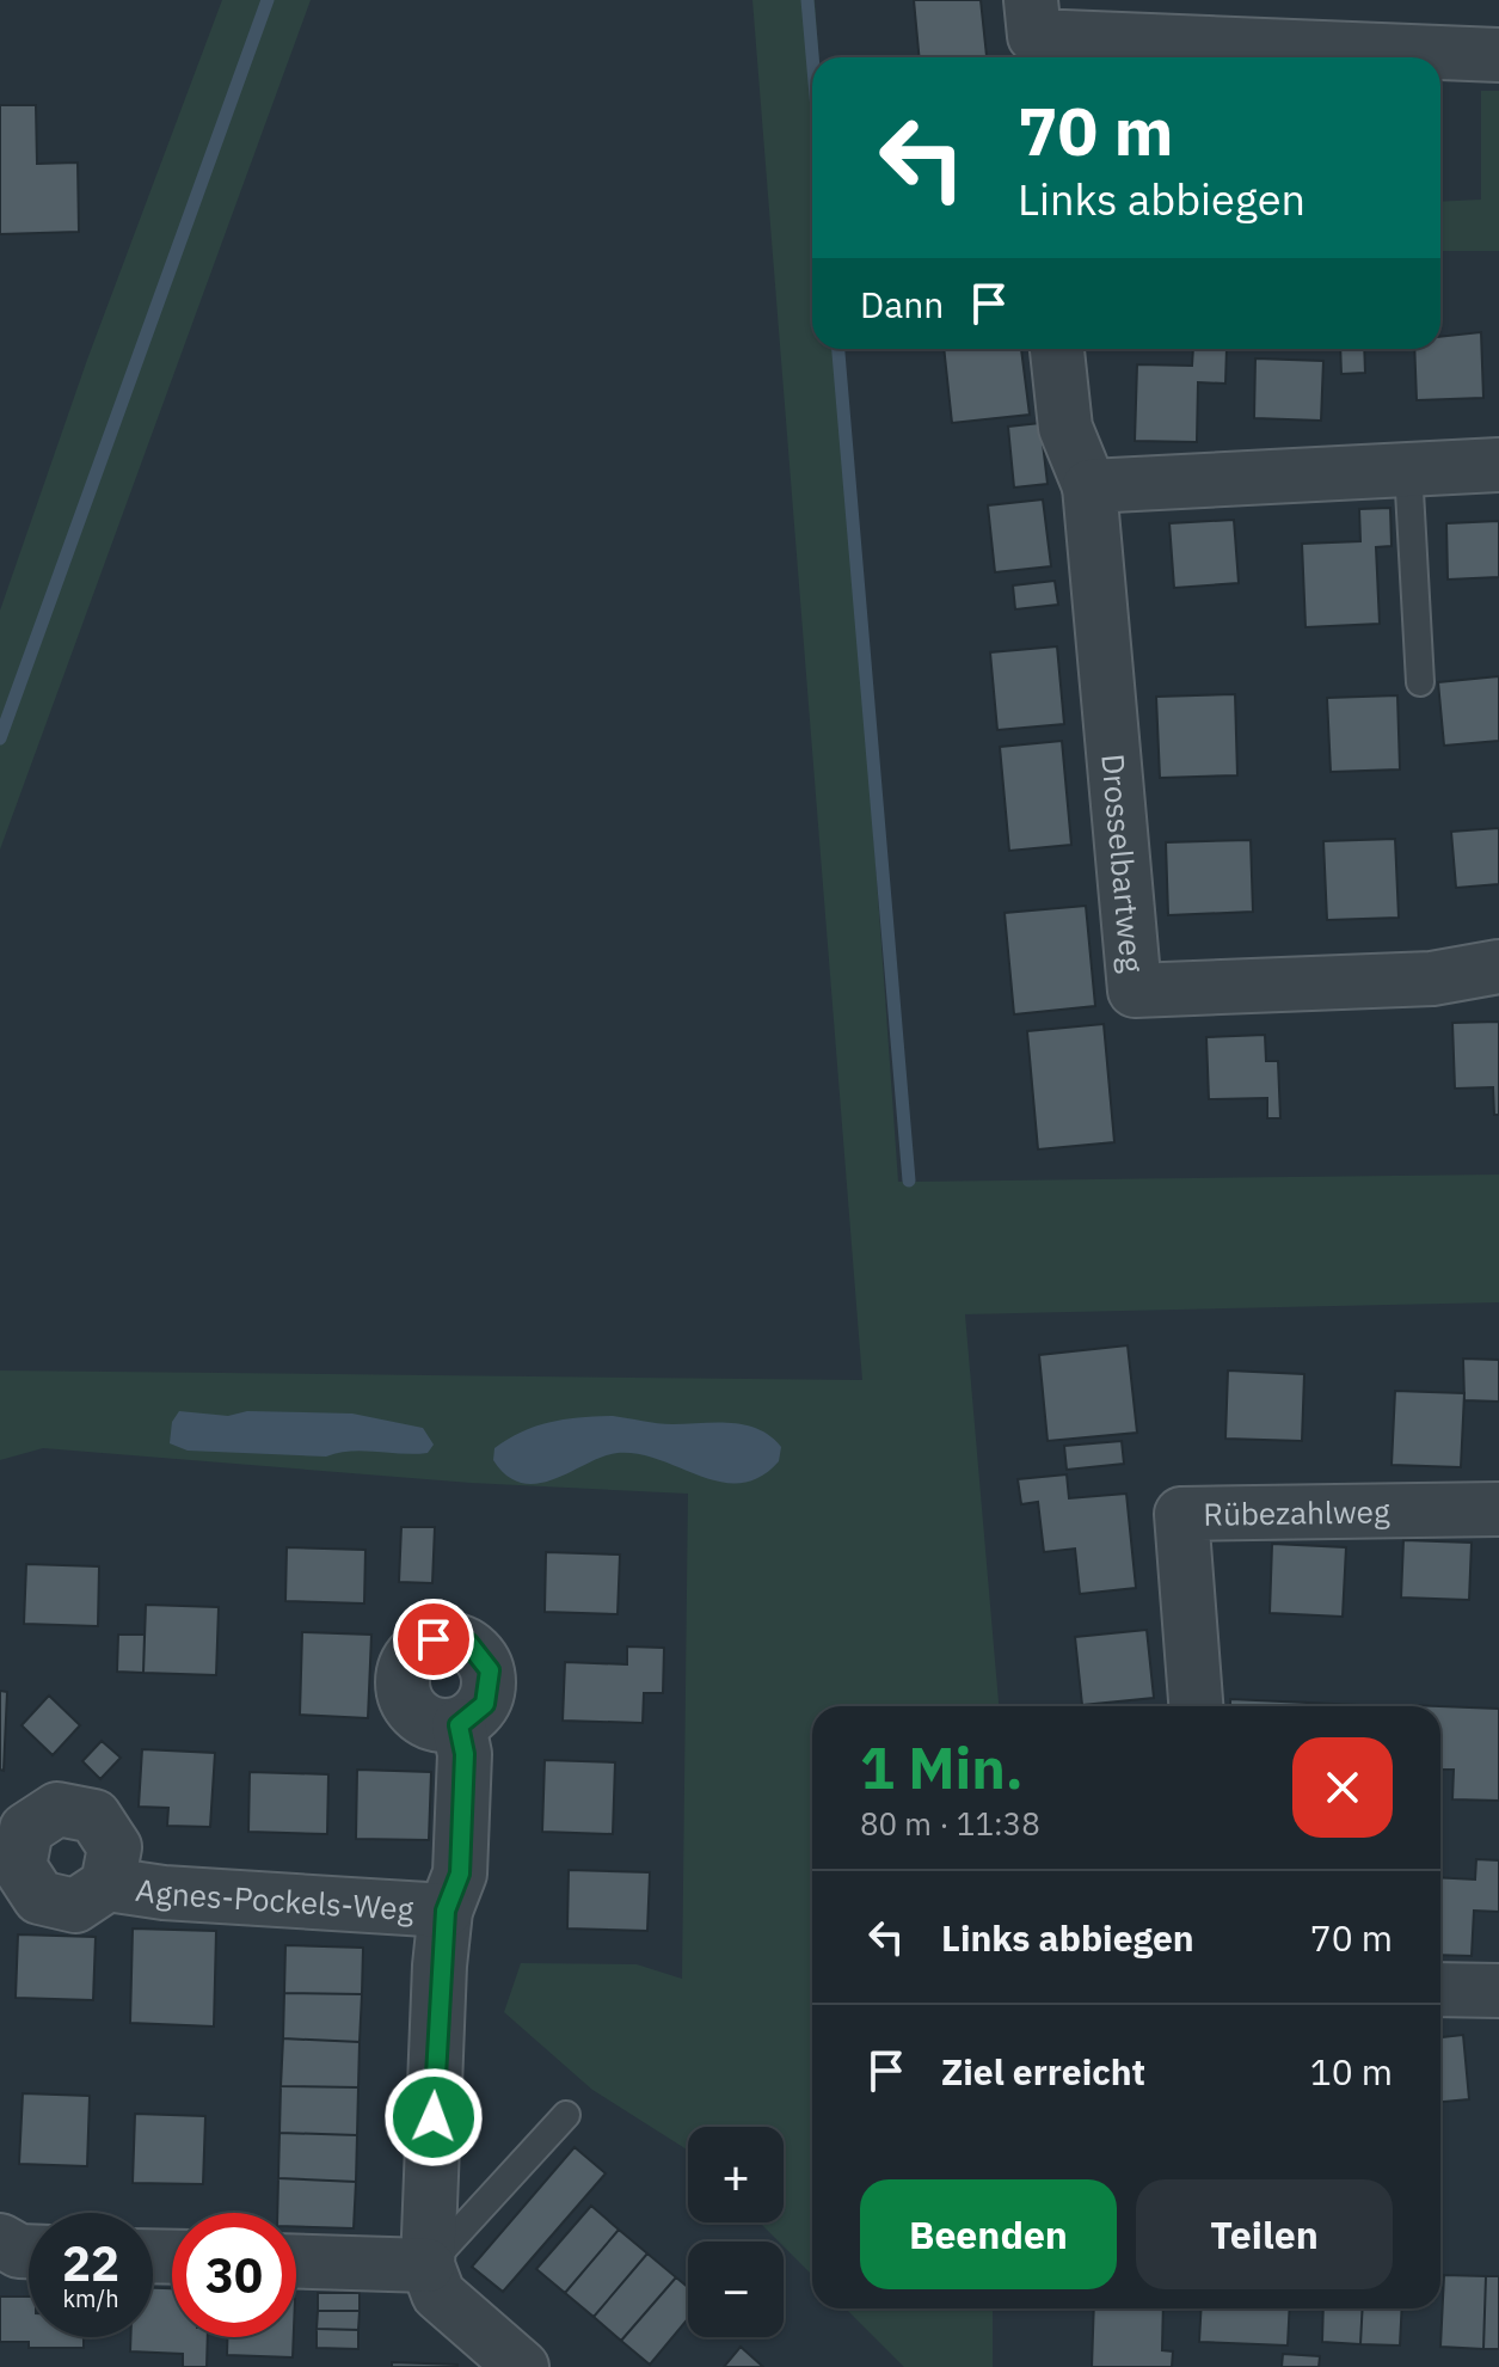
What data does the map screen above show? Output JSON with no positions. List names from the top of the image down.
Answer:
{
  "streets": {
    "street": ["Drosselbartweg", "Rübezahlweg", "Agnes-Pockels-Weg"]
  },
  "page": {
    "turn": ["70 m", "Links abbiegen"],
    "then": "Dann",
    "heading": ["1 Min.", "80 m · 11:38"],
    "list": [
      {
        "name": "Links abbiegen",
        "value": "70 m"
      },
      {
        "name": "Ziel erreicht",
        "value": "10 m"
      }
    ],
    "map_buttons": ["+", "−"],
    "buttons": ["Beenden", "Teilen"],
    "speed": "22 km/h",
    "limit": "30"
  }
}
